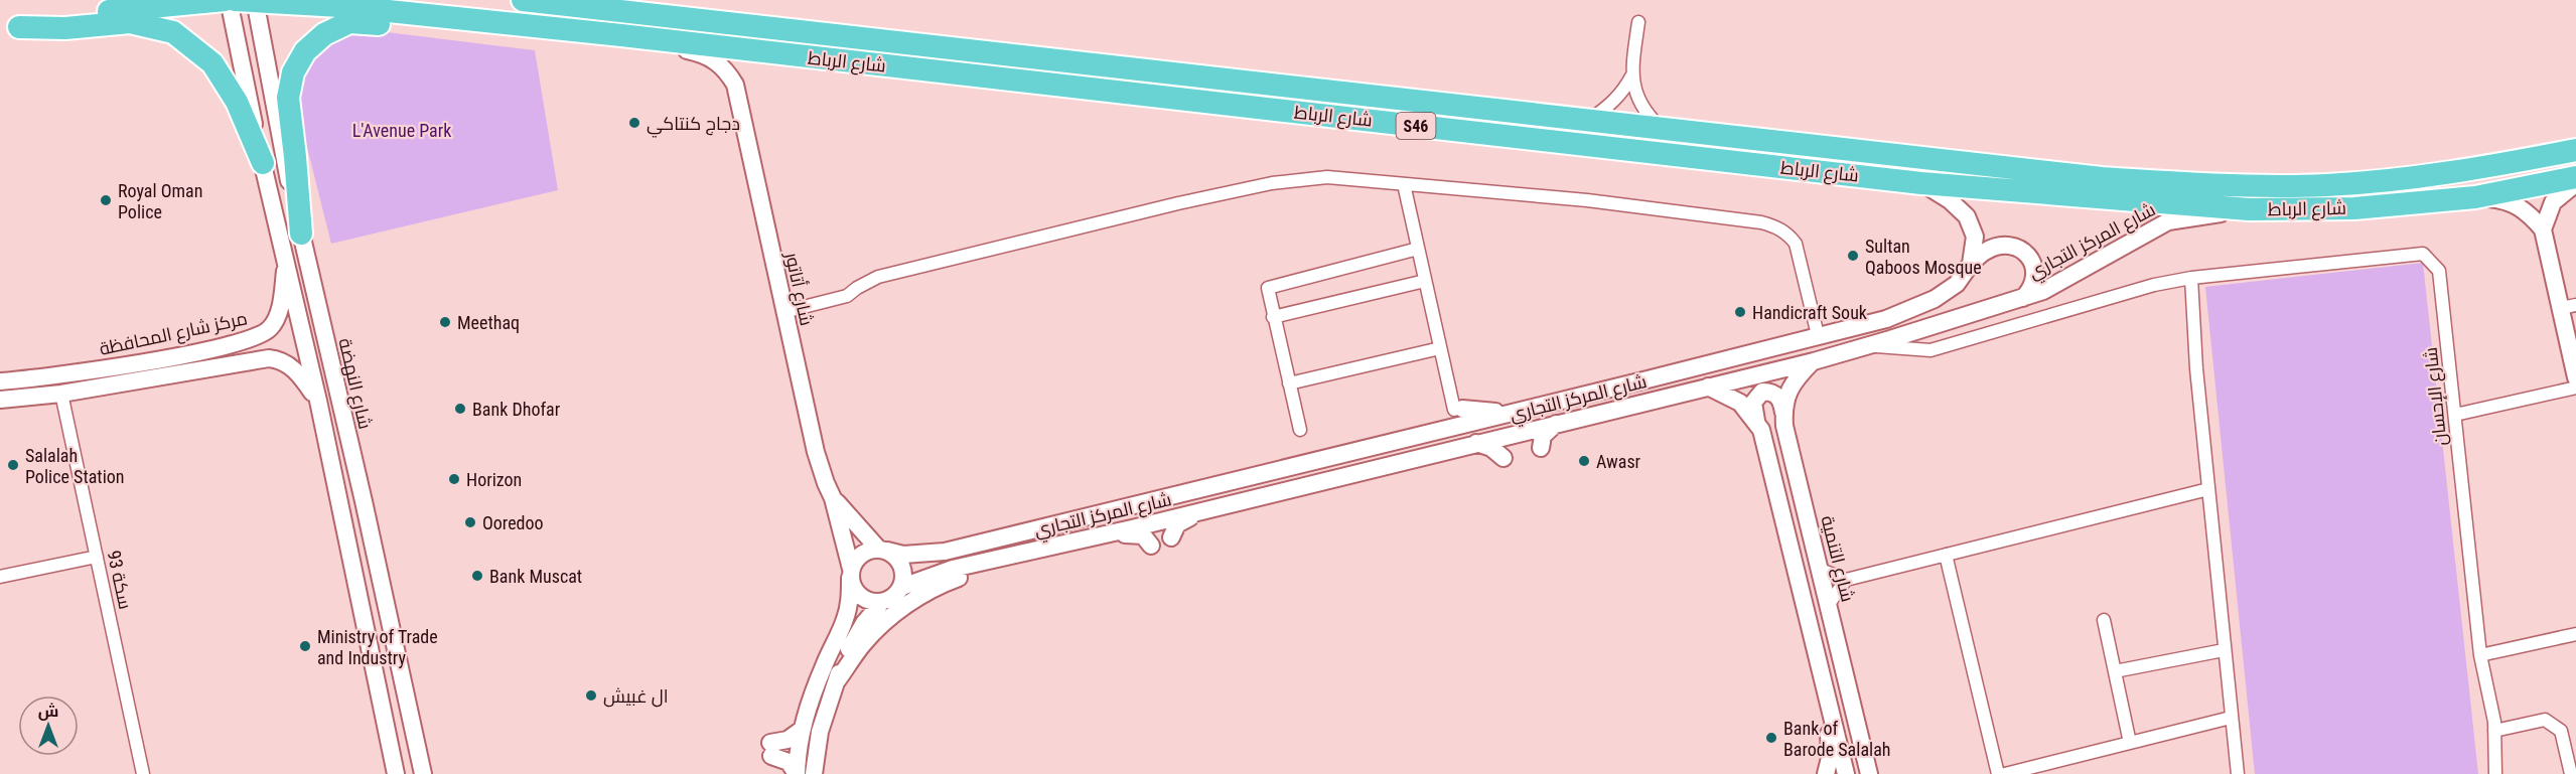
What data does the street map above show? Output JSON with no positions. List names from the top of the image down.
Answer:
{
  "streets": {
    "highway": ["شارع الرباط", "S46"],
    "street": [
      "شارع المركز التجاري",
      "شارع أتاتور",
      "مركز شارع المحافظة",
      "شارع النهضة",
      "شارع الإحسان",
      "شارع التنمية",
      "سكة 93"
    ]
  },
  "crossings": [
    ["شارع الرباط", "شارع المركز التجاري"],
    ["شارع الرباط", "شارع أتاتور"],
    ["شارع الرباط", "شارع النهضة"],
    ["شارع المركز التجاري", "شارع أتاتور"],
    ["شارع المركز التجاري", "شارع التنمية"],
    ["مركز شارع المحافظة", "سكة 93"]
  ],
  "parks": ["L'Avenue Park"],
  "places": [
    "دجاج كنتاكي",
    "Royal Oman Police",
    "Sultan Qaboos Mosque",
    "Handicraft Souk",
    "Meethaq",
    "Bank Dhofar",
    "Awasr",
    "Salalah Police Station",
    "Horizon",
    "Ooredoo",
    "Bank Muscat",
    "Ministry of Trade and Industry",
    "ال غبيش",
    "Bank of Barode Salalah"
  ],
  "north": "top"
}
